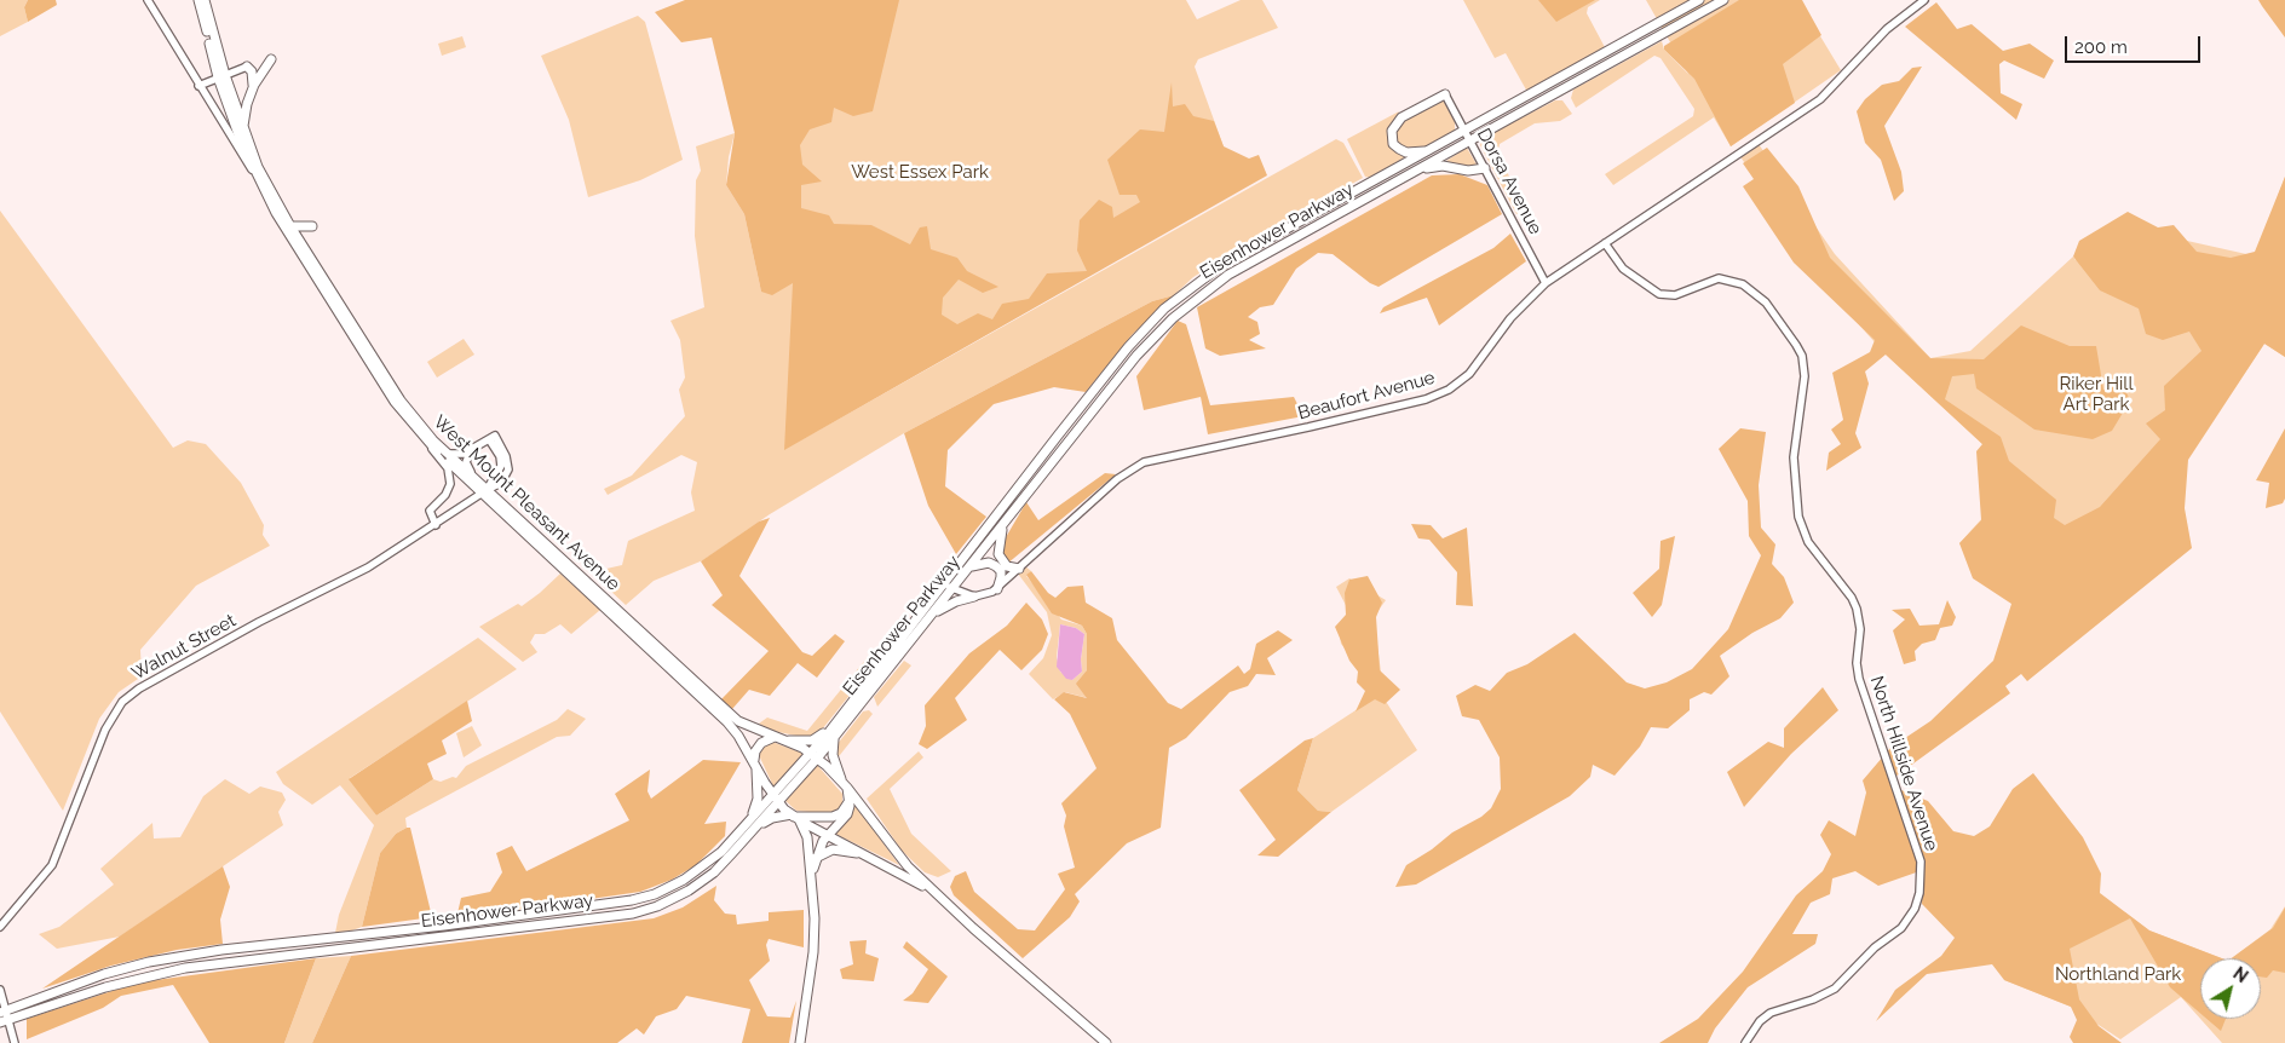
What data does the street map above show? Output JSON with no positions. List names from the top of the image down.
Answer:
{
  "streets": {
    "main road": ["Eisenhower Parkway", "West Mount Pleasant Avenue"],
    "street": [
      "Dorsa Avenue",
      "Beaufort Avenue",
      "Walnut Street",
      "North Hillside Avenue"
    ]
  },
  "crossings": [
    ["Dorsa Avenue", "Eisenhower Parkway"],
    ["Dorsa Avenue", "Beaufort Avenue"],
    ["Eisenhower Parkway", "West Mount Pleasant Avenue"],
    ["Beaufort Avenue", "North Hillside Avenue"],
    ["West Mount Pleasant Avenue", "Walnut Street"]
  ],
  "parks": ["West Essex Park", "Riker Hill Art Park", "Northland Park"],
  "scale_bar": "200 m",
  "north": "top right"
}
